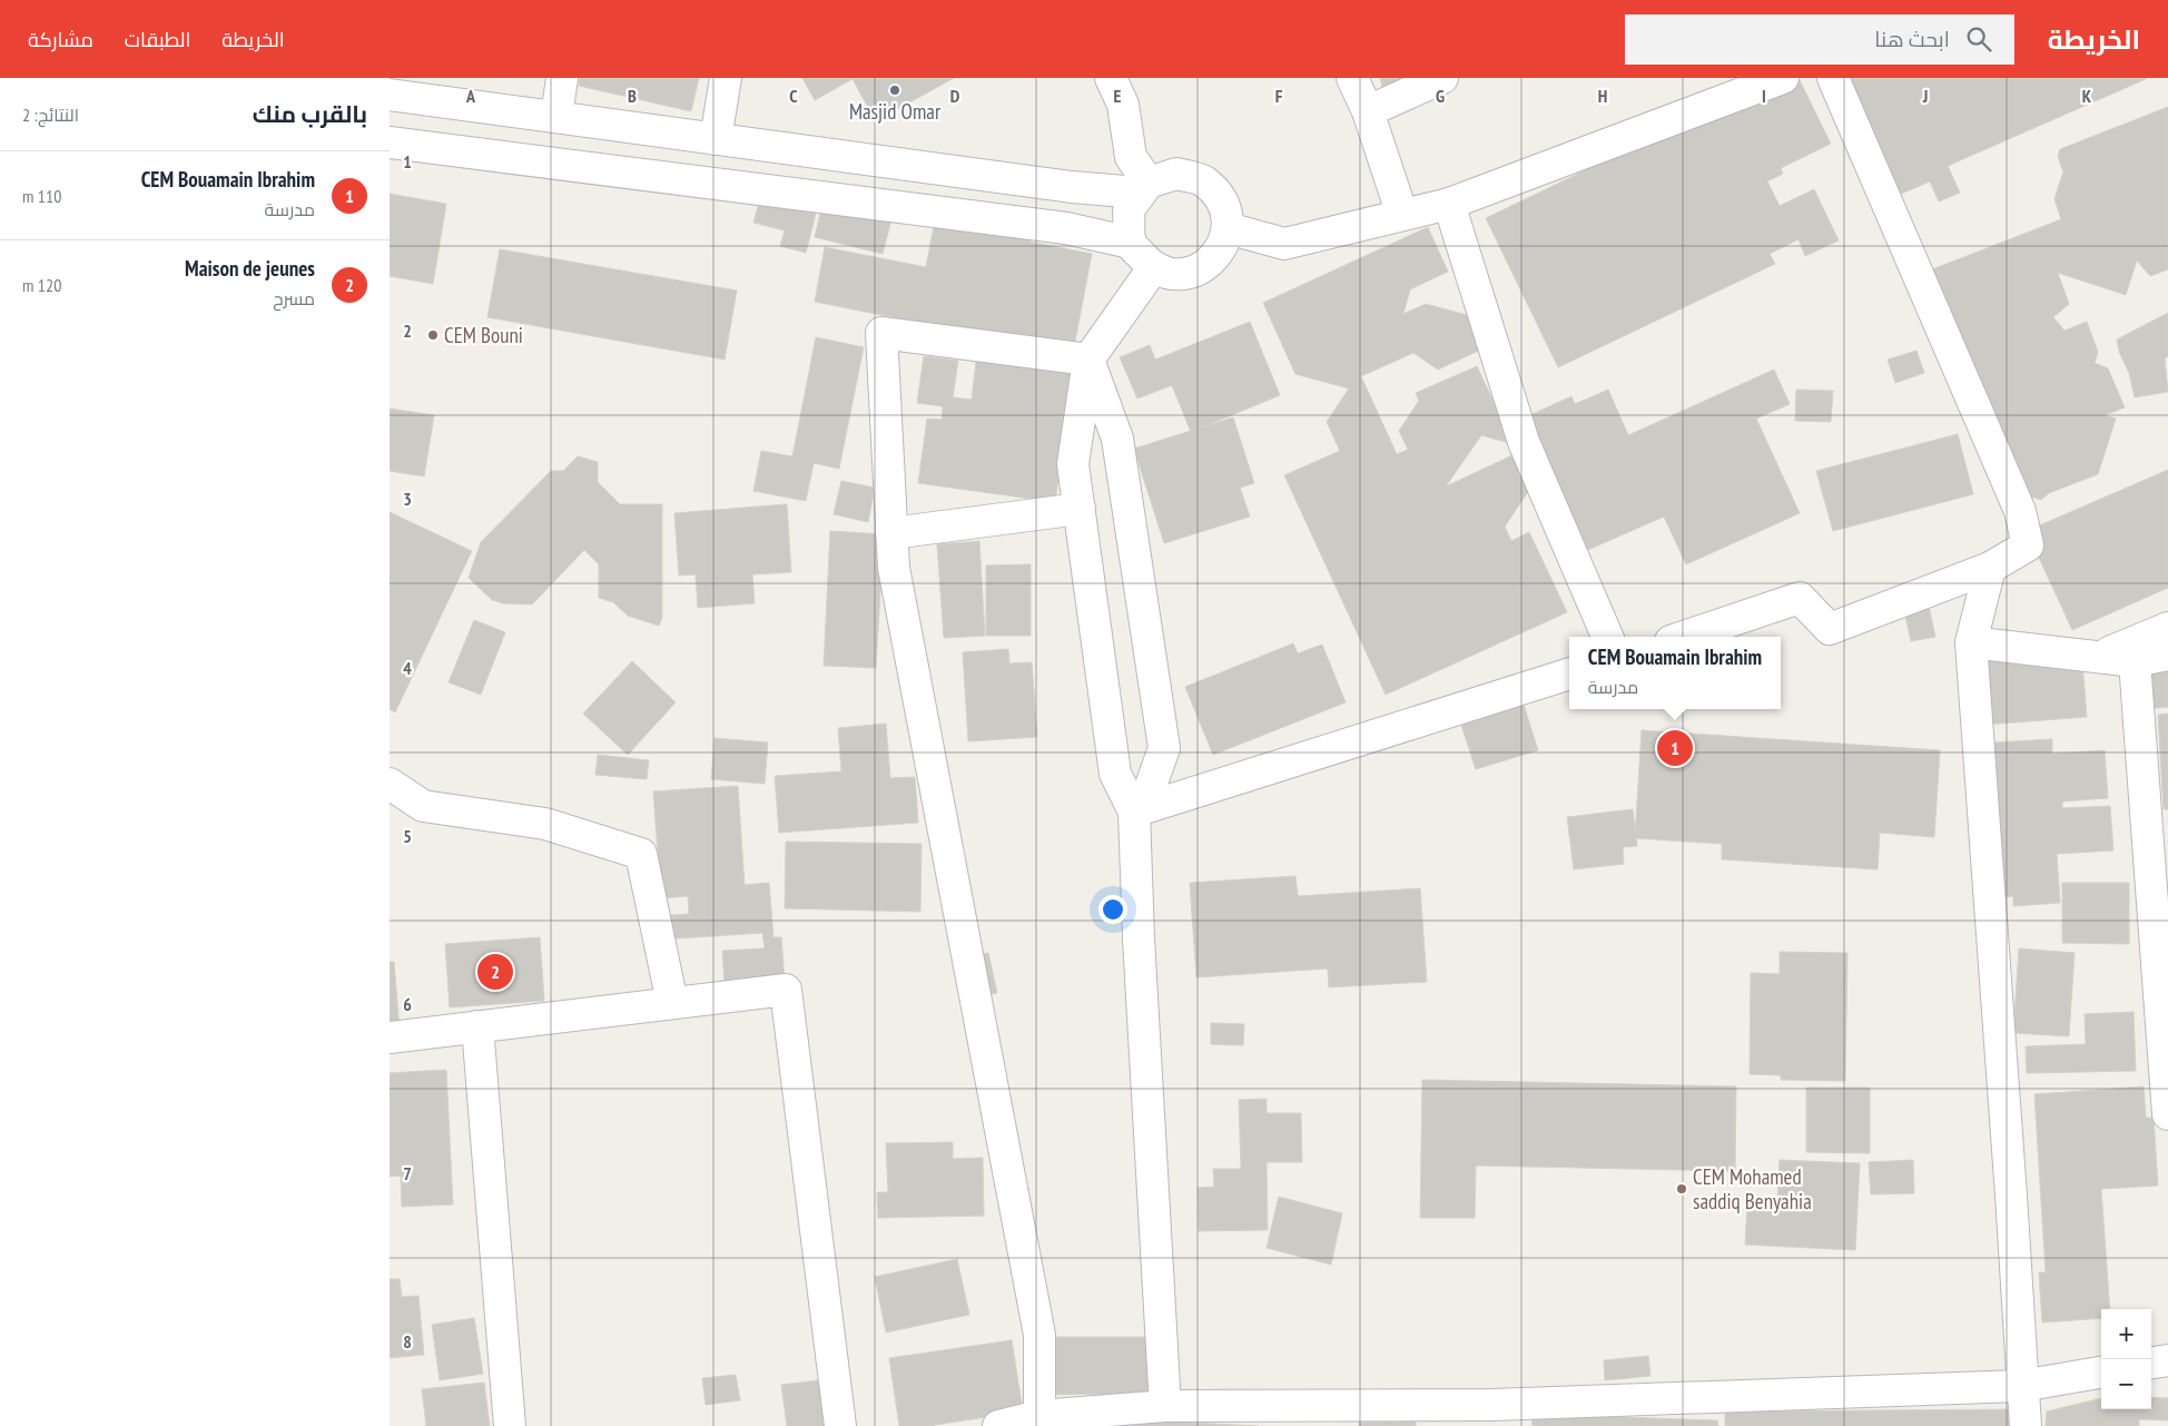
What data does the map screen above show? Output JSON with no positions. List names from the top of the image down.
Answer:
{
  "places": ["Masjid Omar", "CEM Bouni", "CEM Mohamed saddiq Benyahia"],
  "page": {
    "header": "الخريطة",
    "search": "ابحث هنا",
    "nav": ["الخريطة", "الطبقات", "مشاركة"],
    "heading": ["بالقرب منك", "النتائج: 2"],
    "list": [
      {
        "mark": "1",
        "name": "CEM Bouamain Ibrahim",
        "note": "مدرسة",
        "value": "110 m"
      },
      {
        "mark": "2",
        "name": "Maison de jeunes",
        "note": "مسرح",
        "value": "120 m"
      }
    ],
    "popup": ["CEM Bouamain Ibrahim", "مدرسة"],
    "pins": ["1", "2"],
    "map_buttons": ["+", "−"]
  },
  "grid": {
    "columns": [
      "A",
      "B",
      "C",
      "D",
      "E",
      "F",
      "G",
      "H",
      "I",
      "J",
      "K"
    ],
    "rows": [
      "1",
      "2",
      "3",
      "4",
      "5",
      "6",
      "7",
      "8"
    ]
  }
}
